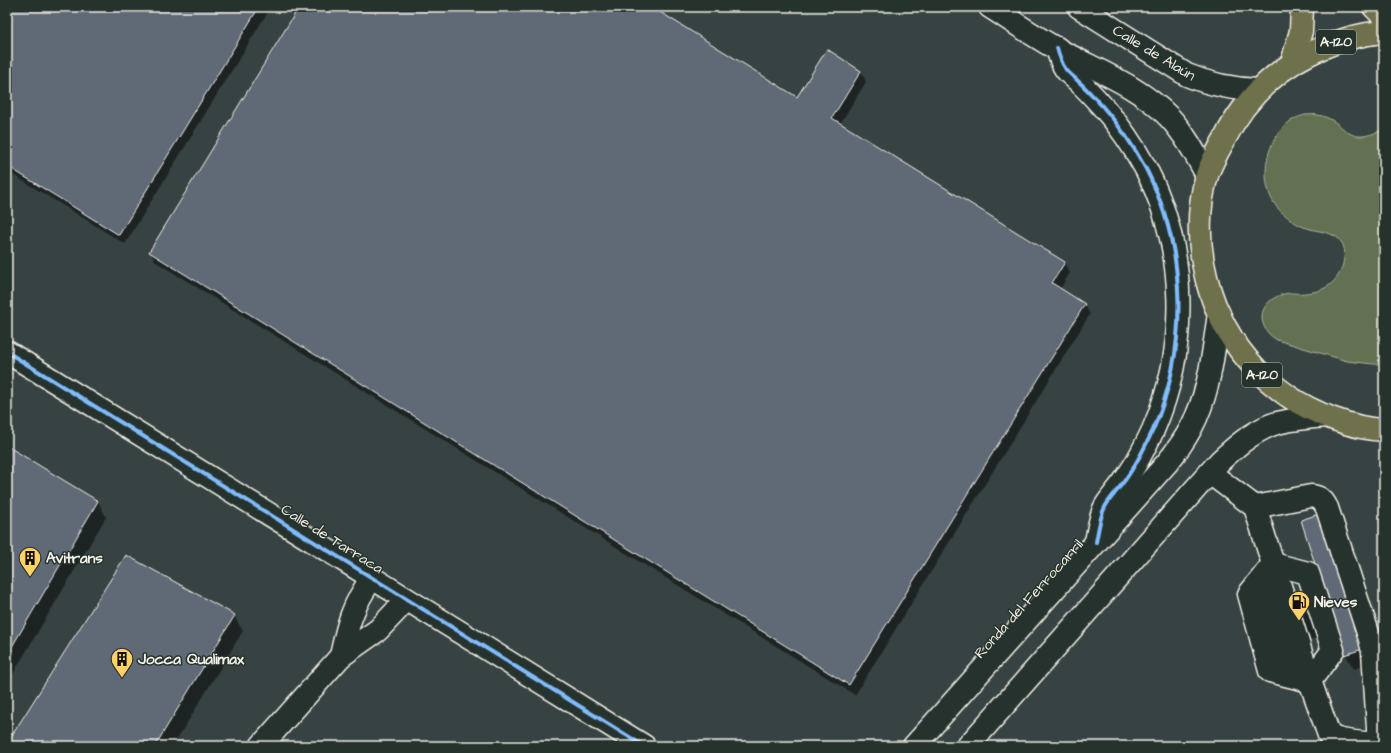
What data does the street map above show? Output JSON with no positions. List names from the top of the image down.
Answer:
{
  "streets": {
    "main road": ["A-120"],
    "street": ["Calle de Alaún", "Calle de Tarraca", "Ronda del Ferrocarril"]
  },
  "crossings": [
    ["A-120", "Calle de Alaún"],
    ["A-120", "Ronda del Ferrocarril"]
  ],
  "places": {
    "building": ["Avitrans", "Jocca Qualimax"],
    "fuel station": ["Nieves"]
  }
}
